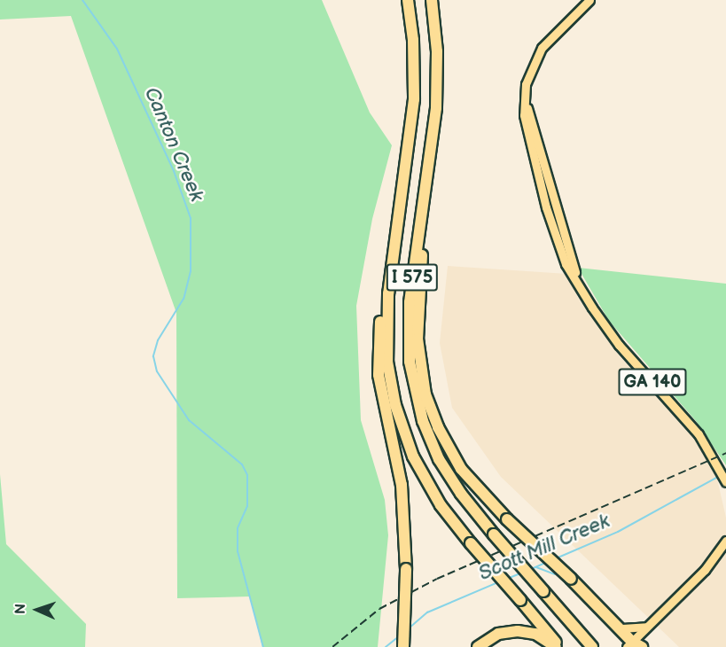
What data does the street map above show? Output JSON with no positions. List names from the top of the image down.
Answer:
{
  "streets": {
    "highway": ["I 575"],
    "main road": ["GA 140"]
  },
  "water": ["Canton Creek", "Scott Mill Creek"],
  "north": "left"
}
